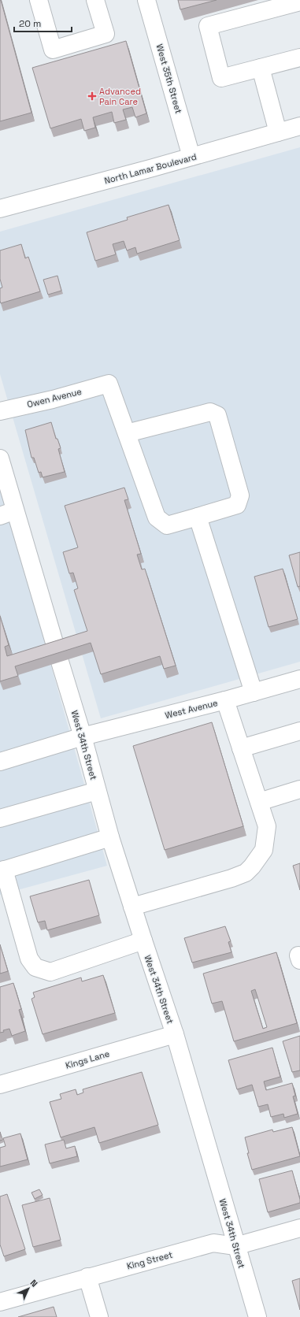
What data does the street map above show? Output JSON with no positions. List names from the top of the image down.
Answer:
{
  "streets": {
    "street": [
      "West 35th Street",
      "North Lamar Boulevard",
      "Owen Avenue",
      "West Avenue",
      "West 34th Street",
      "Kings Lane",
      "King Street"
    ]
  },
  "crossings": [
    ["West 35th Street", "North Lamar Boulevard"],
    ["West Avenue", "West 34th Street"],
    ["West 34th Street", "Kings Lane"],
    ["West 34th Street", "King Street"]
  ],
  "places": {
    "health": ["Advanced Pain Care"]
  },
  "scale_bar": "20 m",
  "north": "top right"
}
